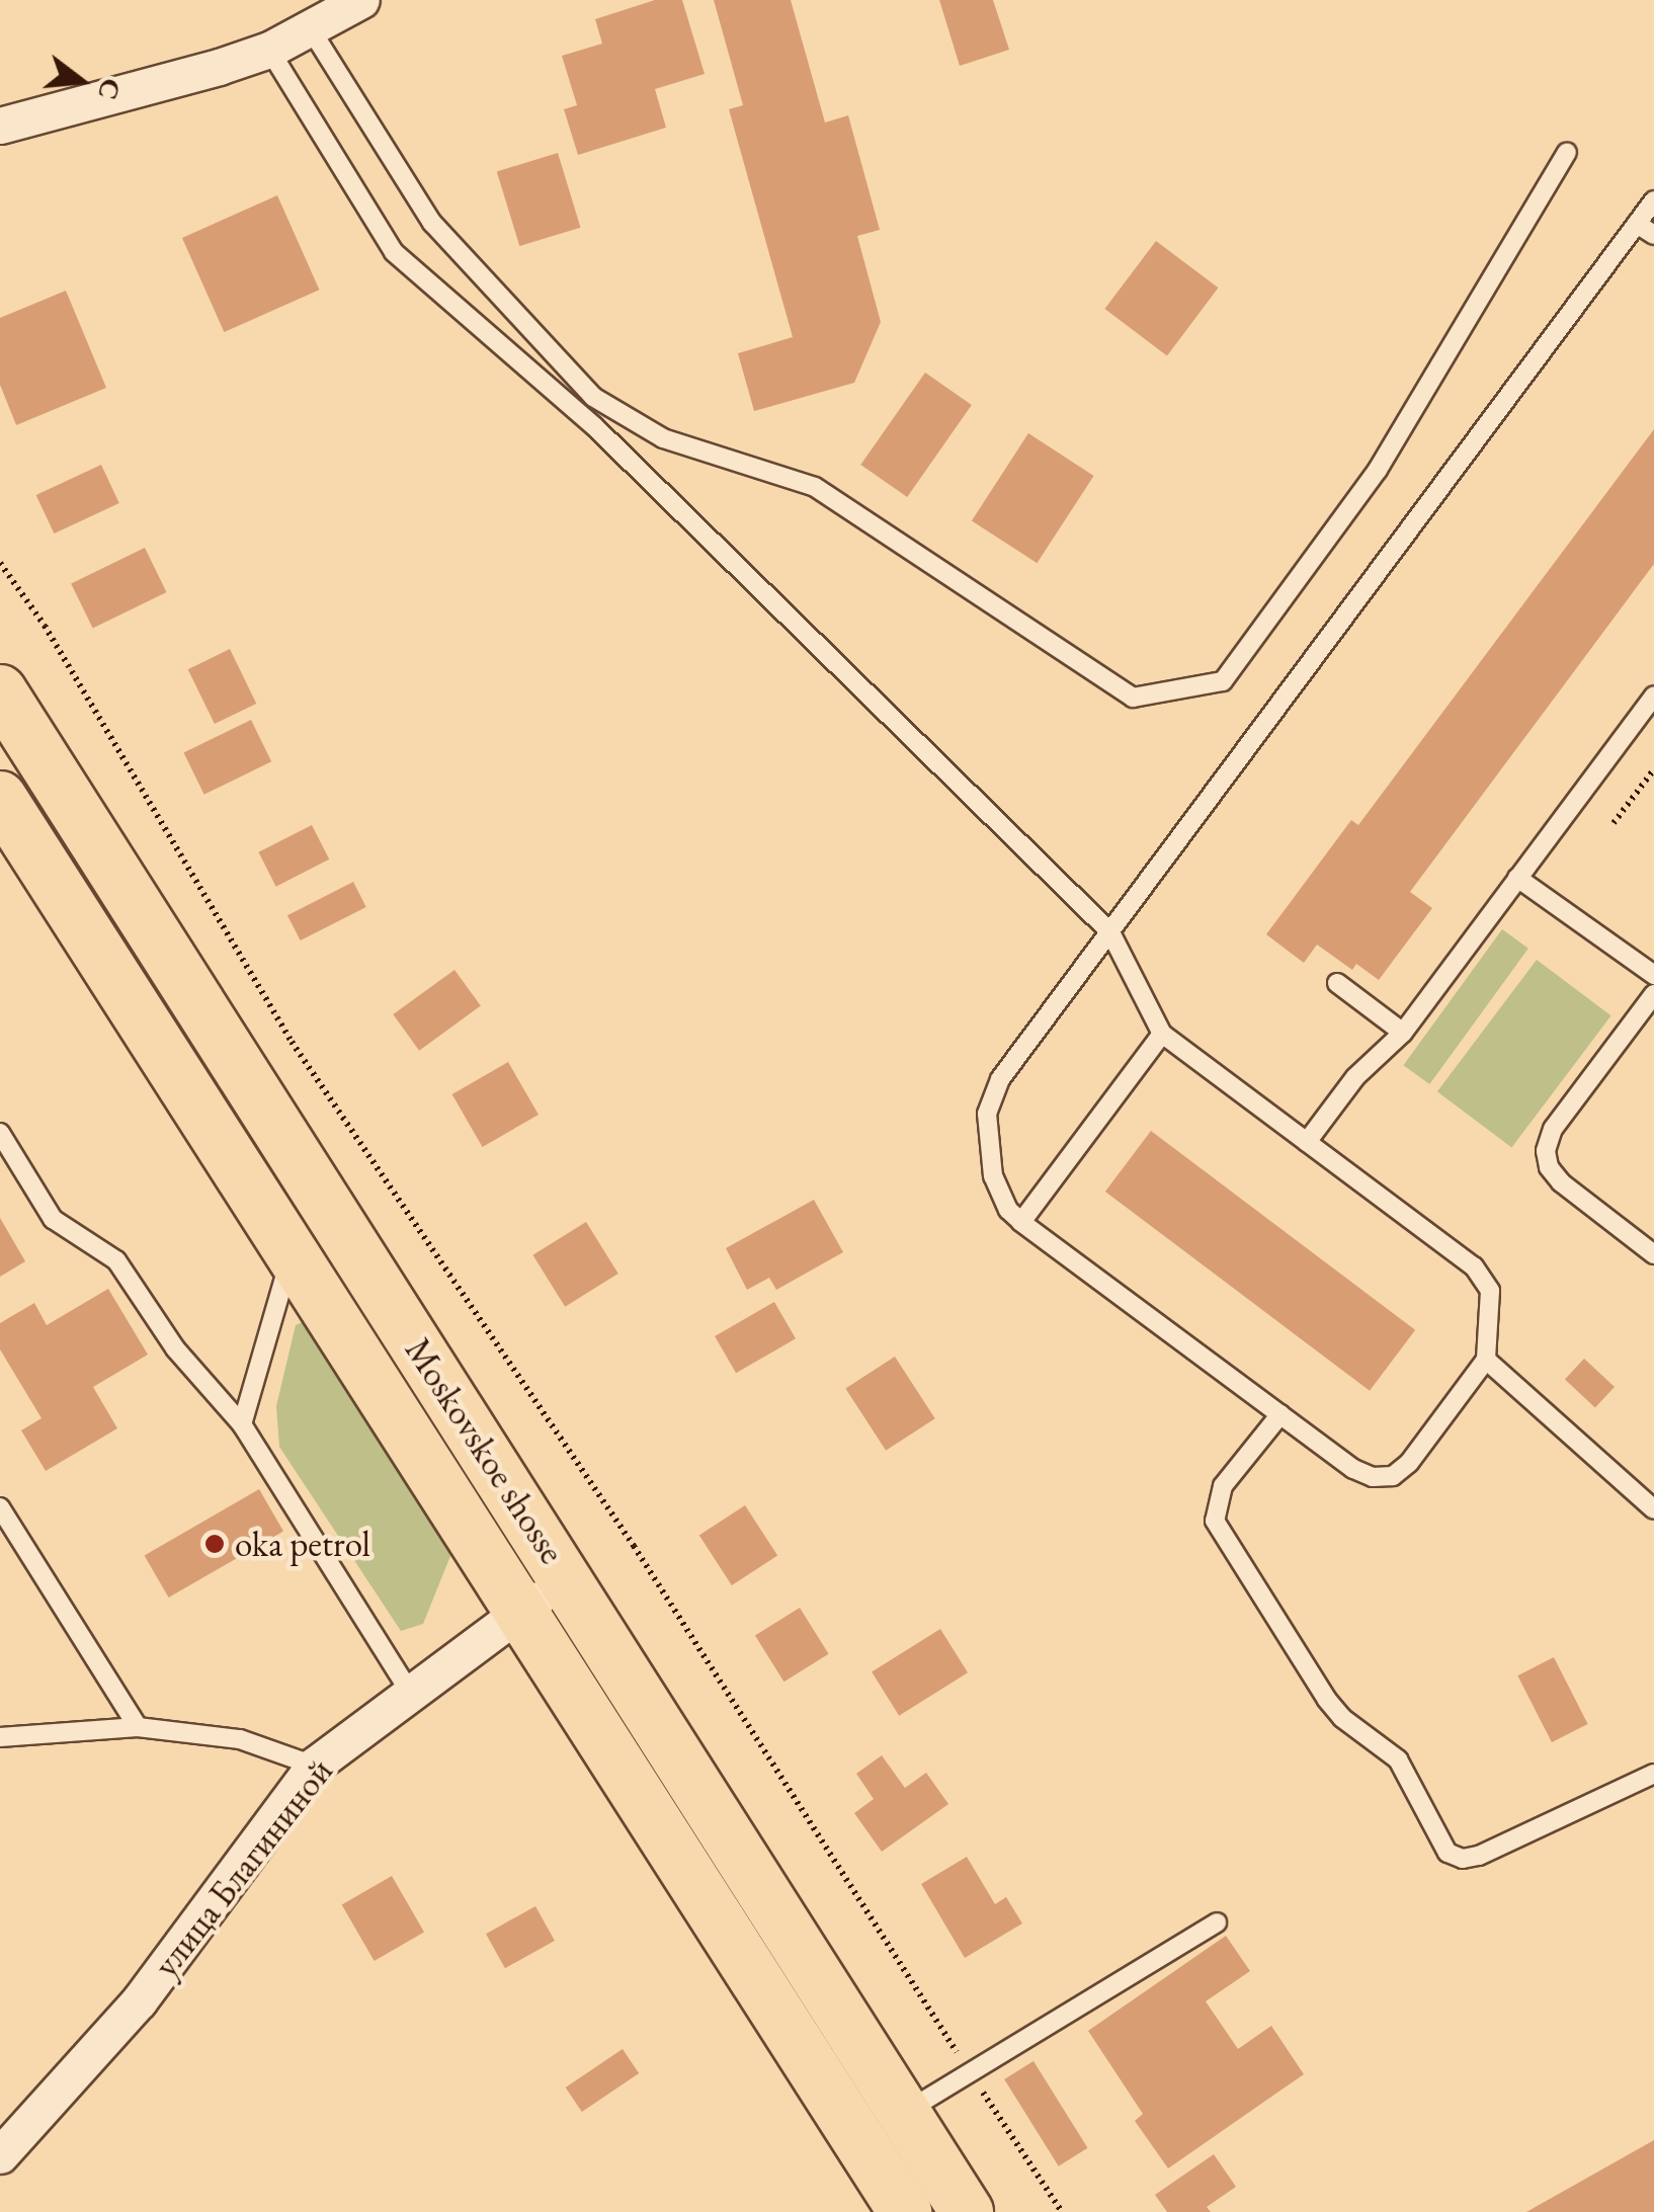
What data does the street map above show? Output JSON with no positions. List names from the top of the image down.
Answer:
{
  "streets": {
    "main road": ["Moskovskoe shosse"],
    "street": ["улица Благининой"]
  },
  "crossings": [
    ["Moskovskoe shosse", "улица Благининой"]
  ],
  "places": ["oka petrol"],
  "north": "right"
}
